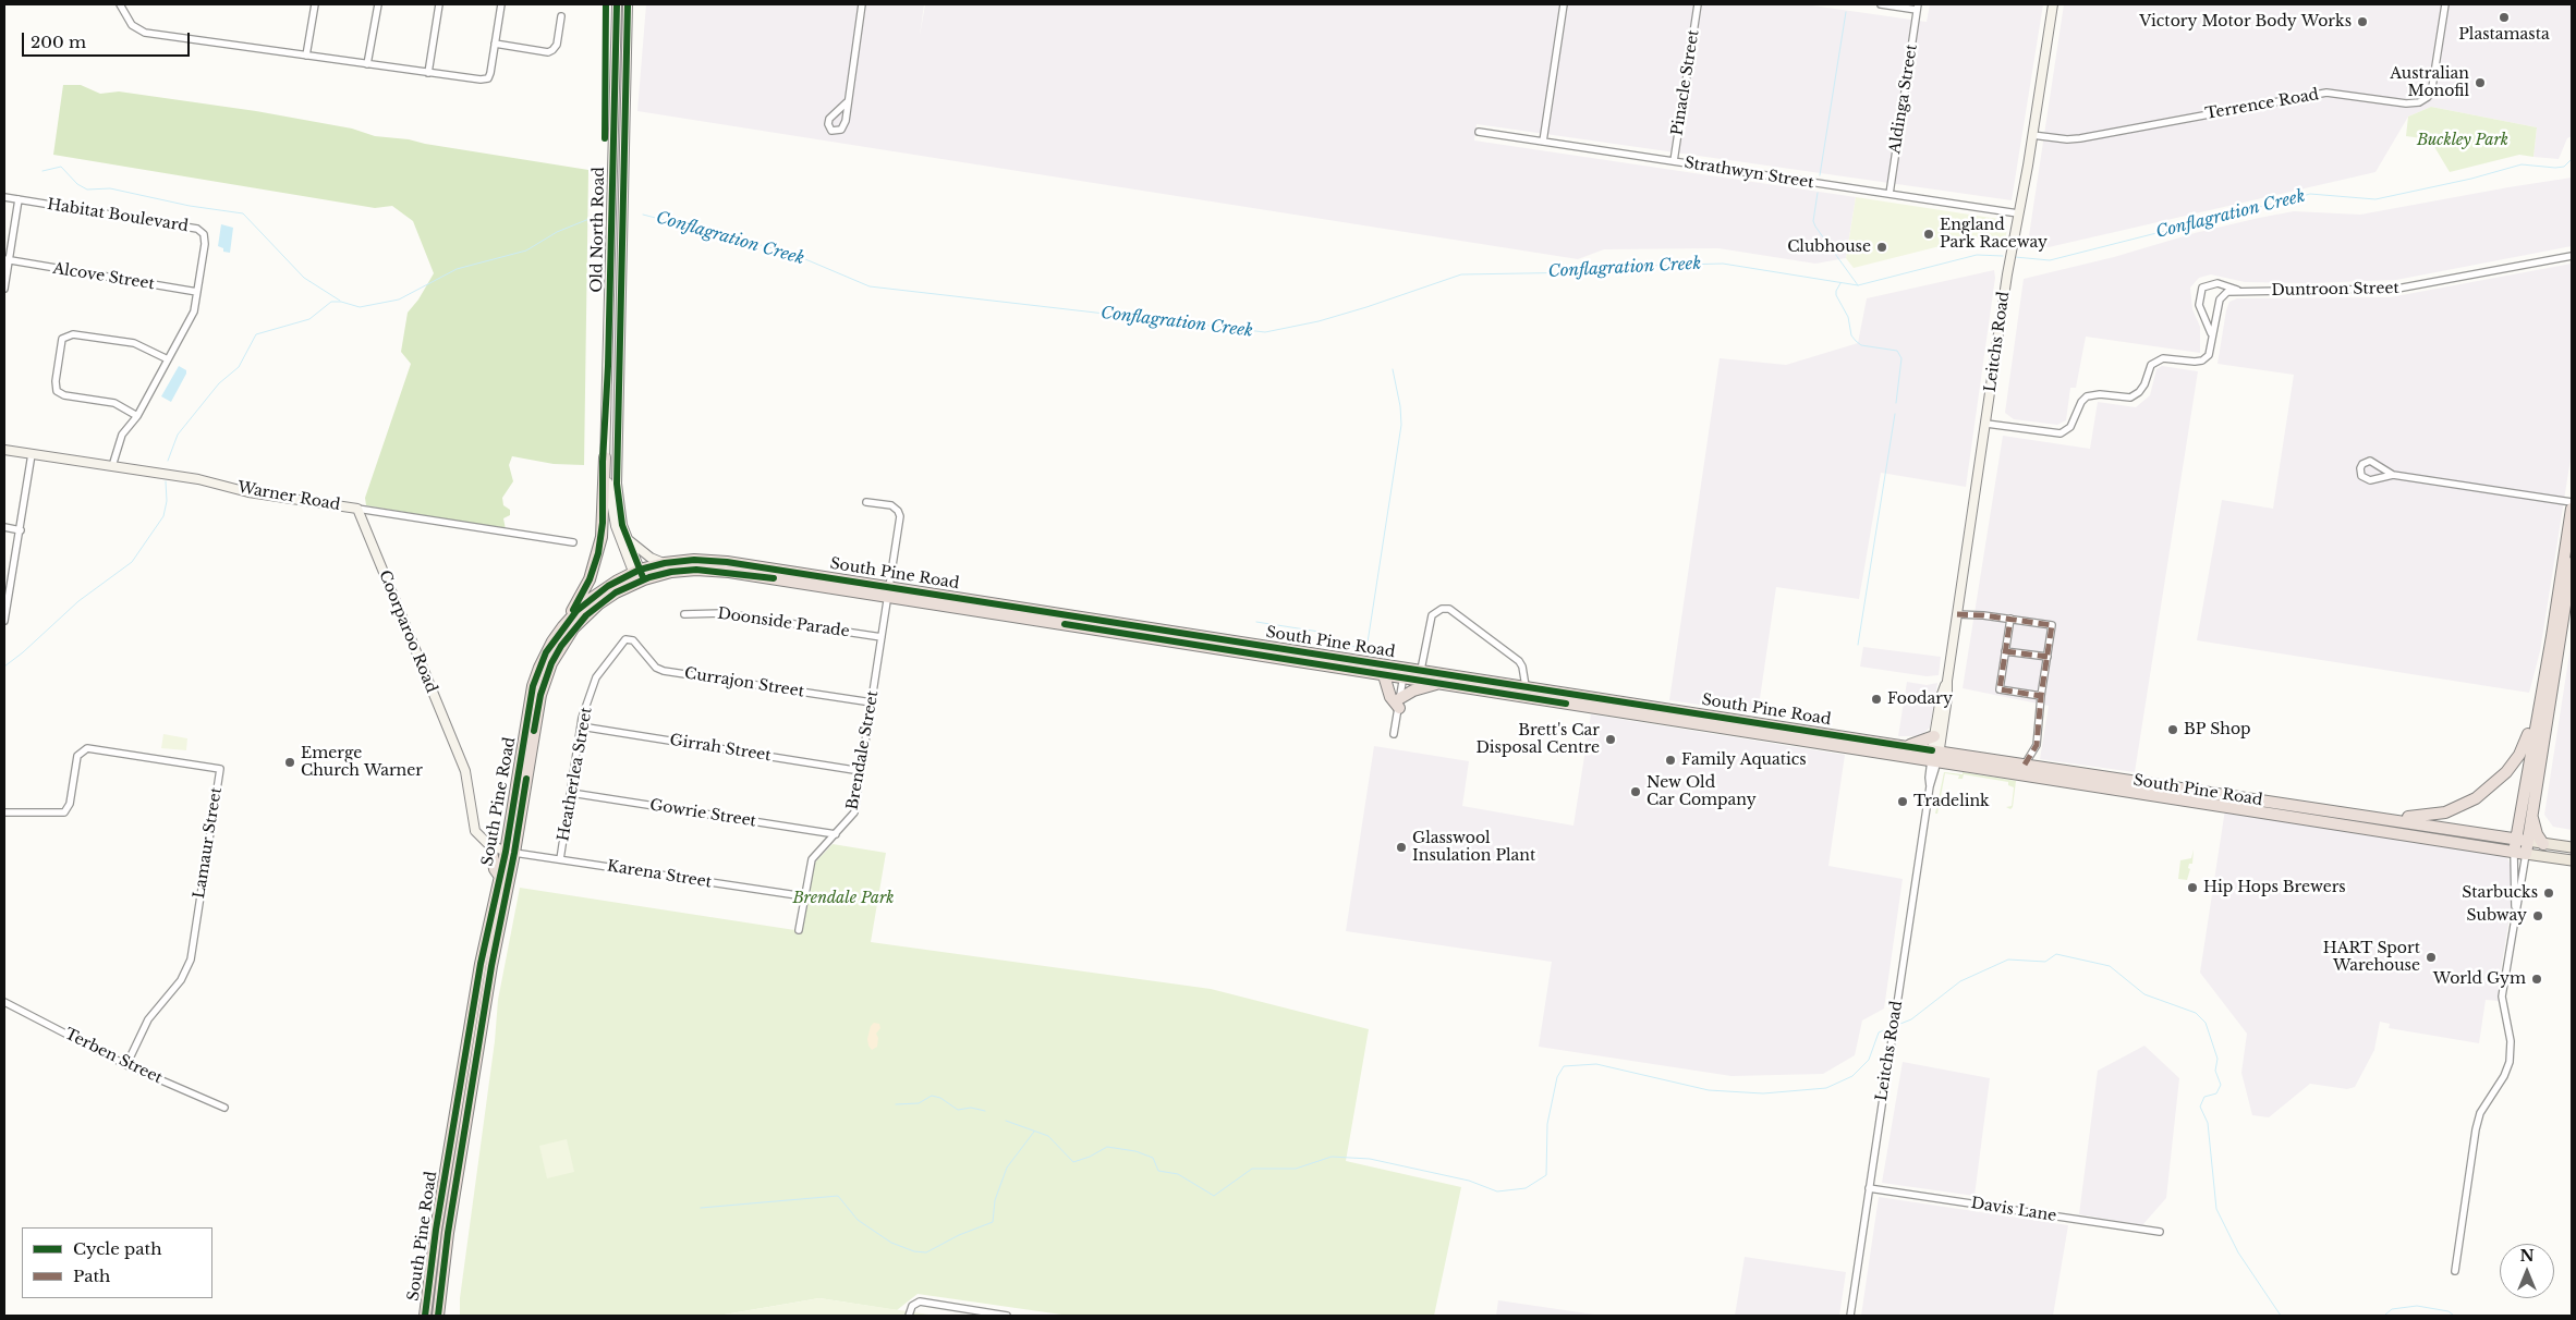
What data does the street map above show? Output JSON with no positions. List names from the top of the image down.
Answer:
{
  "streets": {
    "highway": ["South Pine Road"],
    "street": [
      "Pinacle Street",
      "Aldinga Street",
      "Terrence Road",
      "Strathwyn Street",
      "Habitat Boulevard",
      "Old North Road",
      "Alcove Street",
      "Duntroon Street",
      "Leitchs Road",
      "Warner Road",
      "Doonside Parade",
      "Coorparoo Road",
      "Currajon Street",
      "Girrah Street",
      "Brendale Street",
      "Heatherlea Street",
      "Gowrie Street",
      "Lamaur Street",
      "Karena Street",
      "Terben Street",
      "Davis Lane"
    ]
  },
  "crossings": [
    ["Pinacle Street", "Strathwyn Street"],
    ["Aldinga Street", "Strathwyn Street"],
    ["Terrence Road", "Leitchs Road"],
    ["Strathwyn Street", "Leitchs Road"],
    ["Habitat Boulevard", "Alcove Street"],
    ["Habitat Boulevard", "Warner Road"],
    ["Old North Road", "South Pine Road"],
    ["Leitchs Road", "South Pine Road"],
    ["Leitchs Road", "Davis Lane"],
    ["Warner Road", "Coorparoo Road"],
    ["South Pine Road", "Coorparoo Road"],
    ["South Pine Road", "Brendale Street"],
    ["South Pine Road", "Karena Street"],
    ["Doonside Parade", "Brendale Street"],
    ["Coorparoo Road", "Karena Street"],
    ["Currajon Street", "Brendale Street"],
    ["Currajon Street", "Heatherlea Street"],
    ["Girrah Street", "Brendale Street"],
    ["Girrah Street", "Heatherlea Street"],
    ["Brendale Street", "Gowrie Street"],
    ["Brendale Street", "Karena Street"],
    ["Heatherlea Street", "Gowrie Street"],
    ["Heatherlea Street", "Karena Street"],
    ["Lamaur Street", "Terben Street"]
  ],
  "water": ["Conflagration Creek"],
  "parks": ["Buckley Park", "Brendale Park"],
  "places": [
    "Plastamasta",
    "Victory Motor Body Works",
    "Australian Monofil",
    "England Park Raceway",
    "Clubhouse",
    "Foodary",
    "BP Shop",
    "Brett's Car Disposal Centre",
    "Family Aquatics",
    "Emerge Church Warner",
    "New Old Car Company",
    "Tradelink",
    "Glasswool Insulation Plant",
    "Hip Hops Brewers",
    "Starbucks",
    "Subway",
    "HART Sport Warehouse",
    "World Gym"
  ],
  "legend": ["Cycle path", "Path"],
  "scale_bar": "200 m",
  "north": "top"
}
